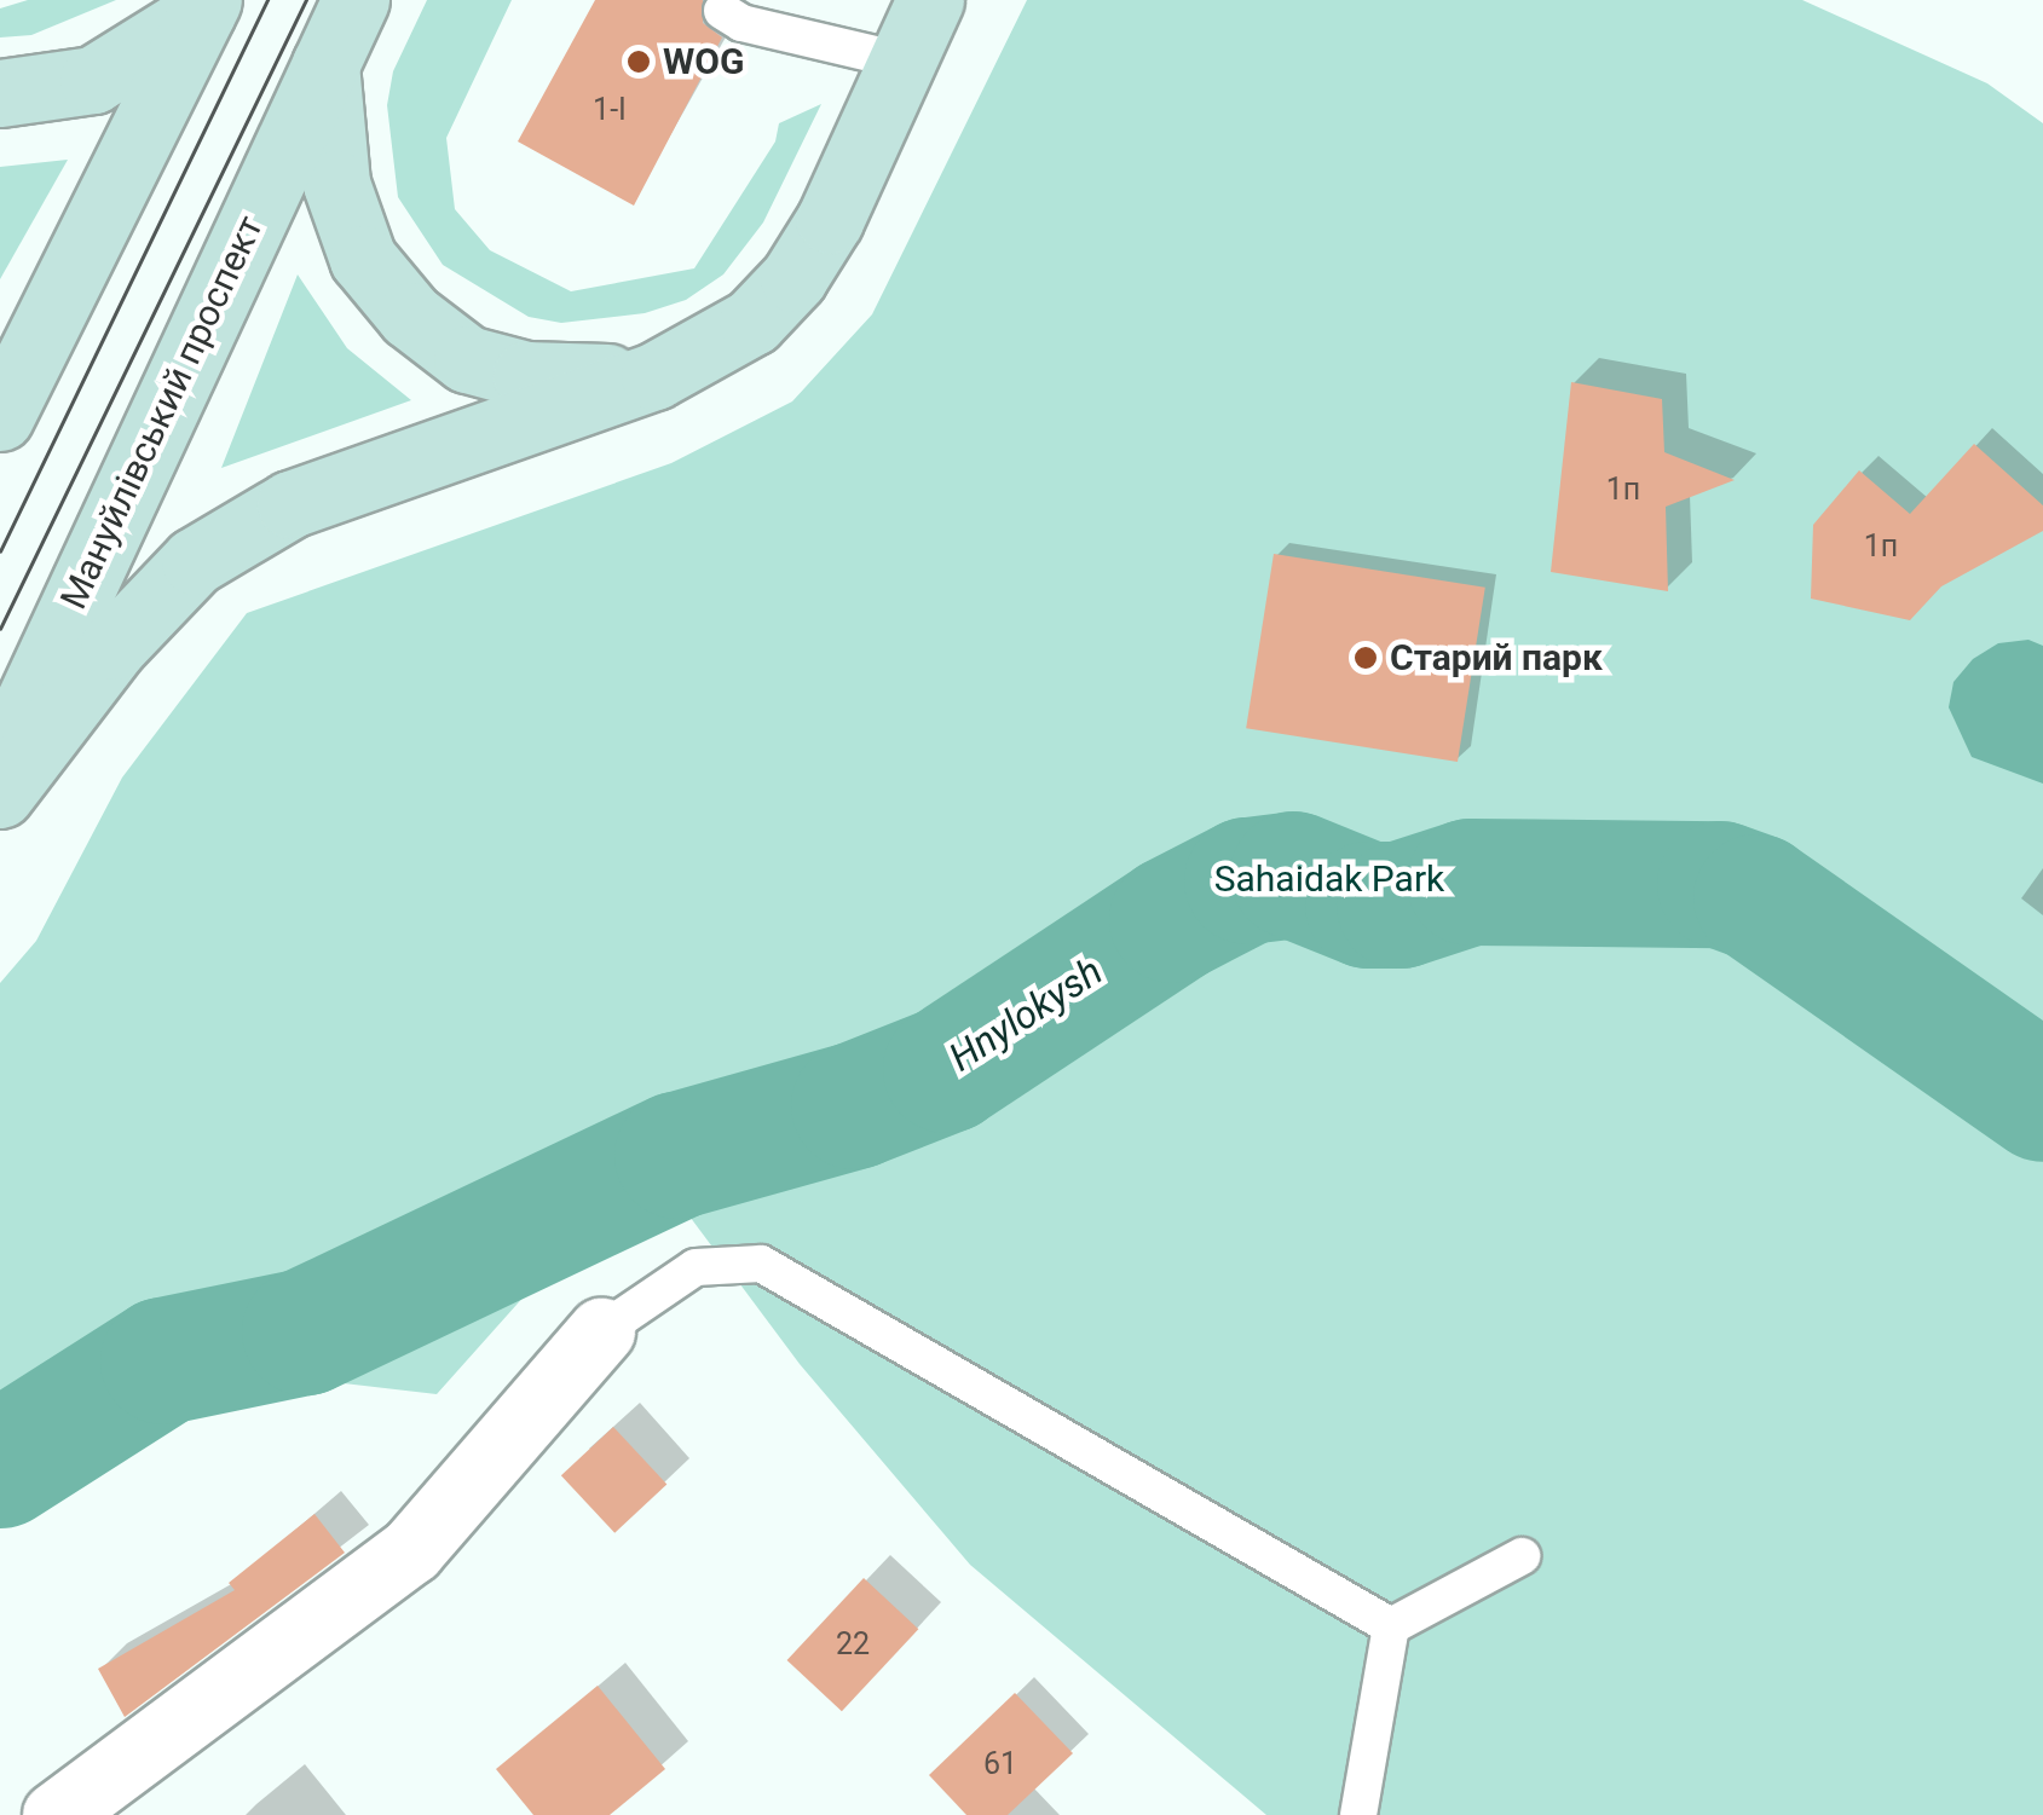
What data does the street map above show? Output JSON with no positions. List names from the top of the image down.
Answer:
{
  "streets": {
    "main road": ["Мануйлівський проспект"]
  },
  "water": ["Hnylokysh"],
  "parks": ["Sahaidak Park"],
  "places": ["WOG", "Старий парк"],
  "house_numbers": [
    "1-І",
    "1п",
    "1п",
    "22",
    "61"
  ]
}
